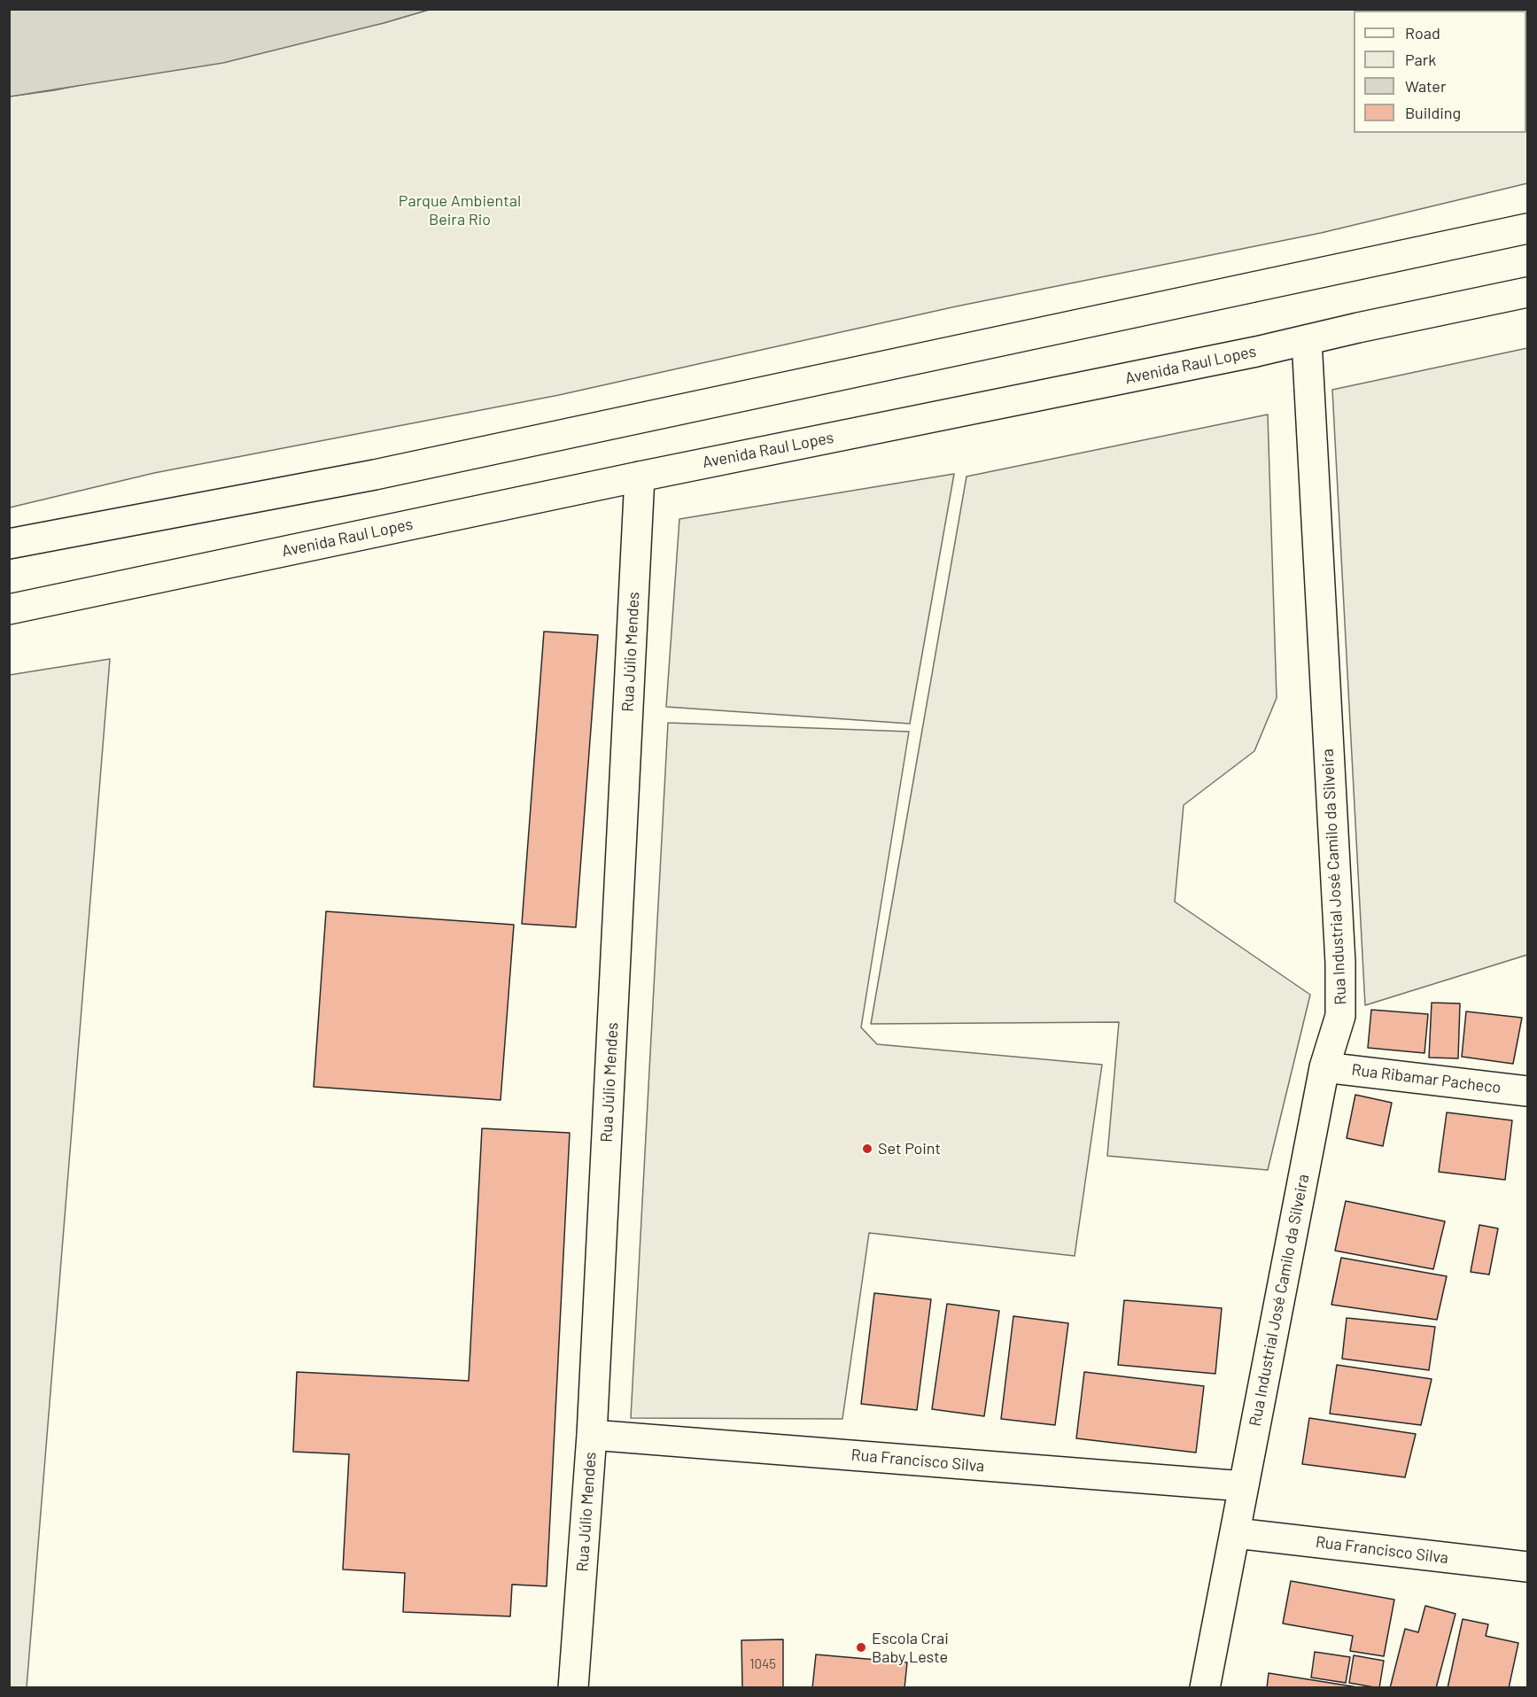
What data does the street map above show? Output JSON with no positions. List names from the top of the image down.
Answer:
{
  "streets": {
    "street": [
      "Avenida Raul Lopes",
      "Rua Júlio Mendes",
      "Rua Industrial José Camilo da Silveira",
      "Rua Ribamar Pacheco",
      "Rua Francisco Silva"
    ]
  },
  "crossings": [
    ["Avenida Raul Lopes", "Rua Júlio Mendes"],
    ["Avenida Raul Lopes", "Rua Industrial José Camilo da Silveira"],
    ["Rua Júlio Mendes", "Rua Francisco Silva"],
    ["Rua Industrial José Camilo da Silveira", "Rua Ribamar Pacheco"],
    ["Rua Industrial José Camilo da Silveira", "Rua Francisco Silva"]
  ],
  "parks": ["Parque Ambiental Beira Rio"],
  "places": ["Set Point", "Escola Crai Baby Leste"],
  "house_numbers": ["1045"],
  "legend": [
    "Road",
    "Park",
    "Water",
    "Building"
  ]
}
